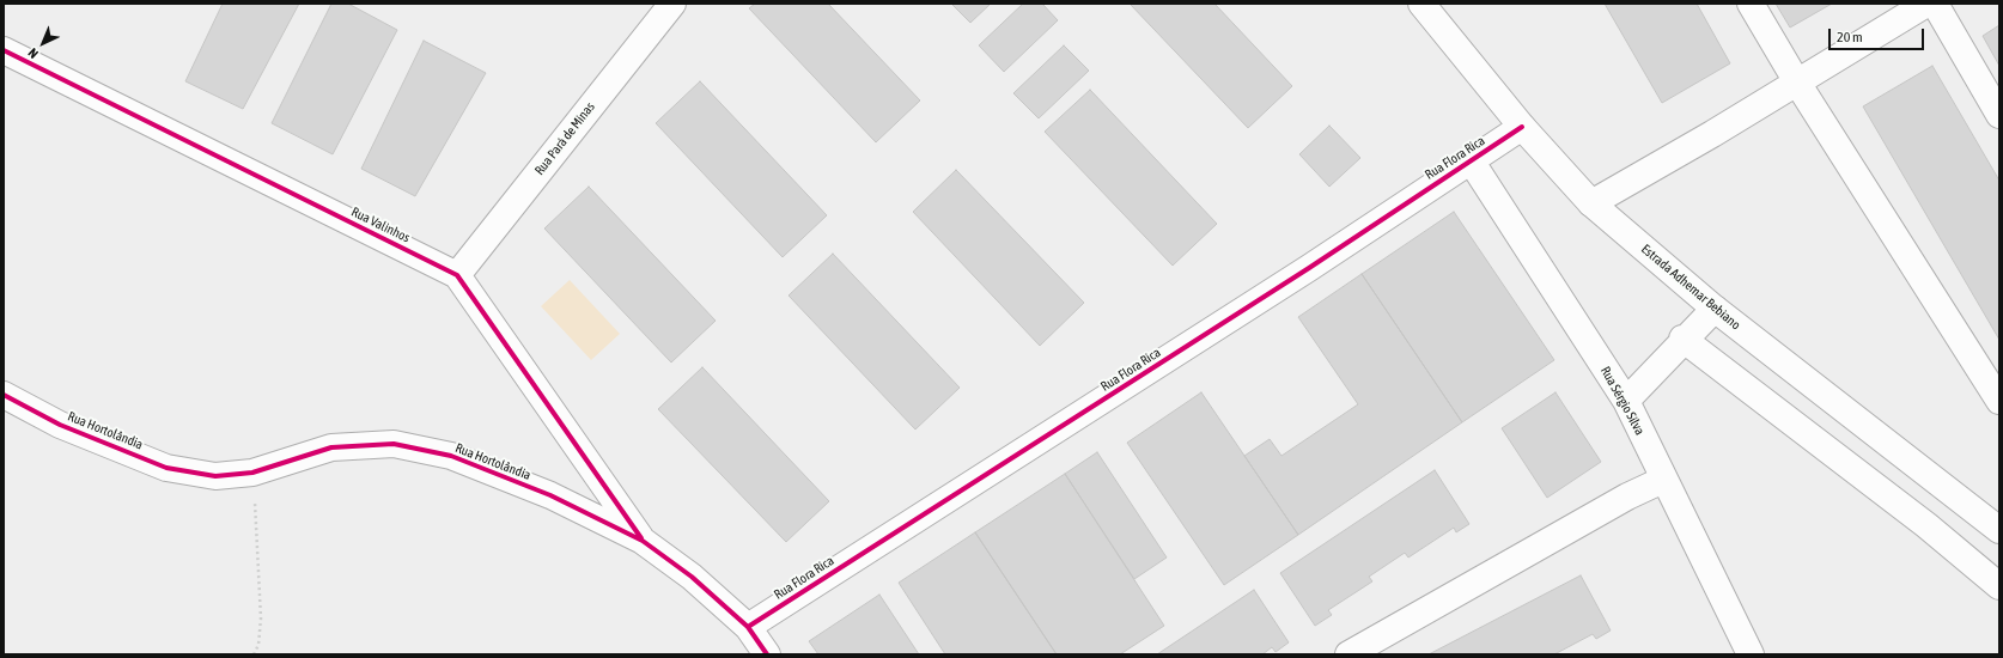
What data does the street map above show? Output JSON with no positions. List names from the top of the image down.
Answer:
{
  "streets": {
    "street": [
      "Rua Pará de Minas",
      "Rua Flora Rica",
      "Rua Valinhos",
      "Estrada Adhemar Bebiano",
      "Rua Sérgio Silva",
      "Rua Hortolândia"
    ]
  },
  "crossings": [
    ["Rua Pará de Minas", "Rua Valinhos"],
    ["Rua Flora Rica", "Estrada Adhemar Bebiano"],
    ["Rua Flora Rica", "Rua Sérgio Silva"],
    ["Rua Flora Rica", "Rua Hortolândia"],
    ["Rua Valinhos", "Rua Hortolândia"]
  ],
  "scale_bar": "20 m",
  "north": "bottom left"
}
